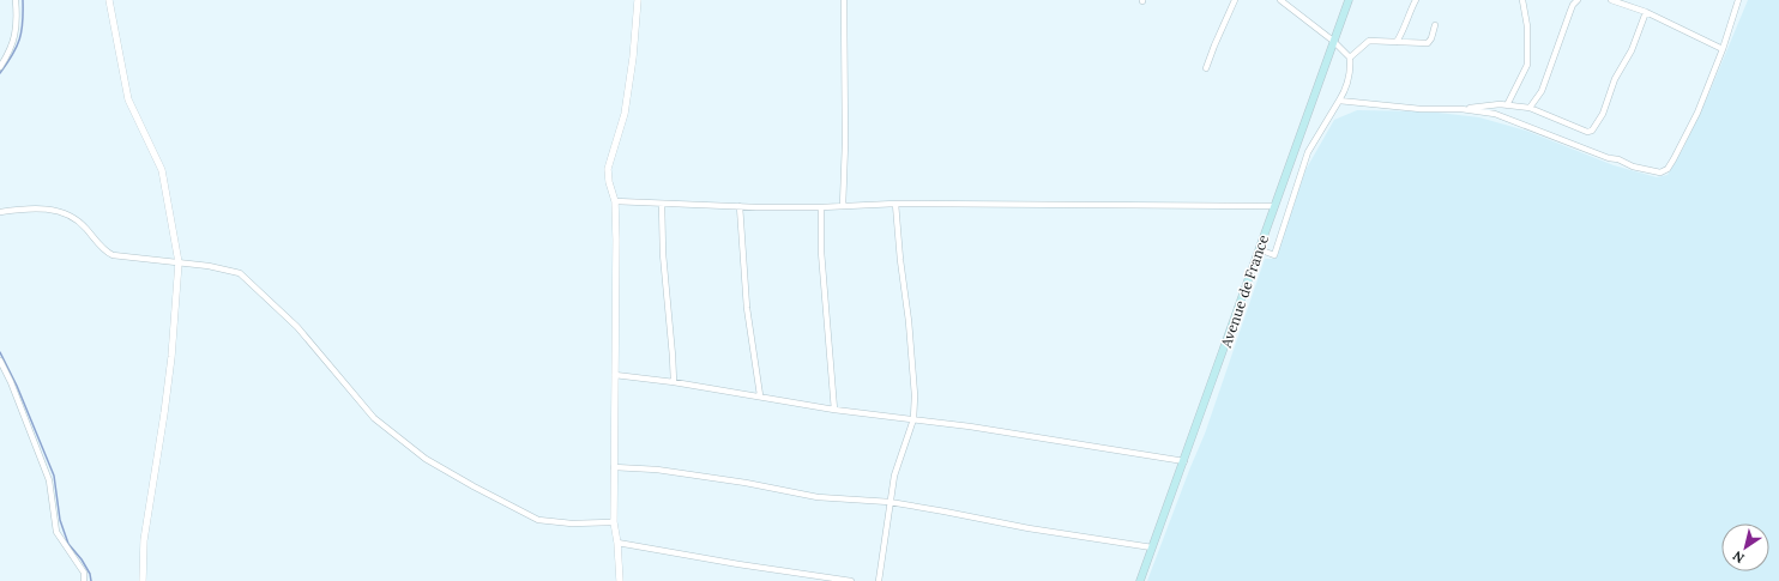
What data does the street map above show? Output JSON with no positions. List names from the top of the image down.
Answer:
{
  "streets": {
    "main road": ["Avenue de France"]
  },
  "north": "bottom left"
}
